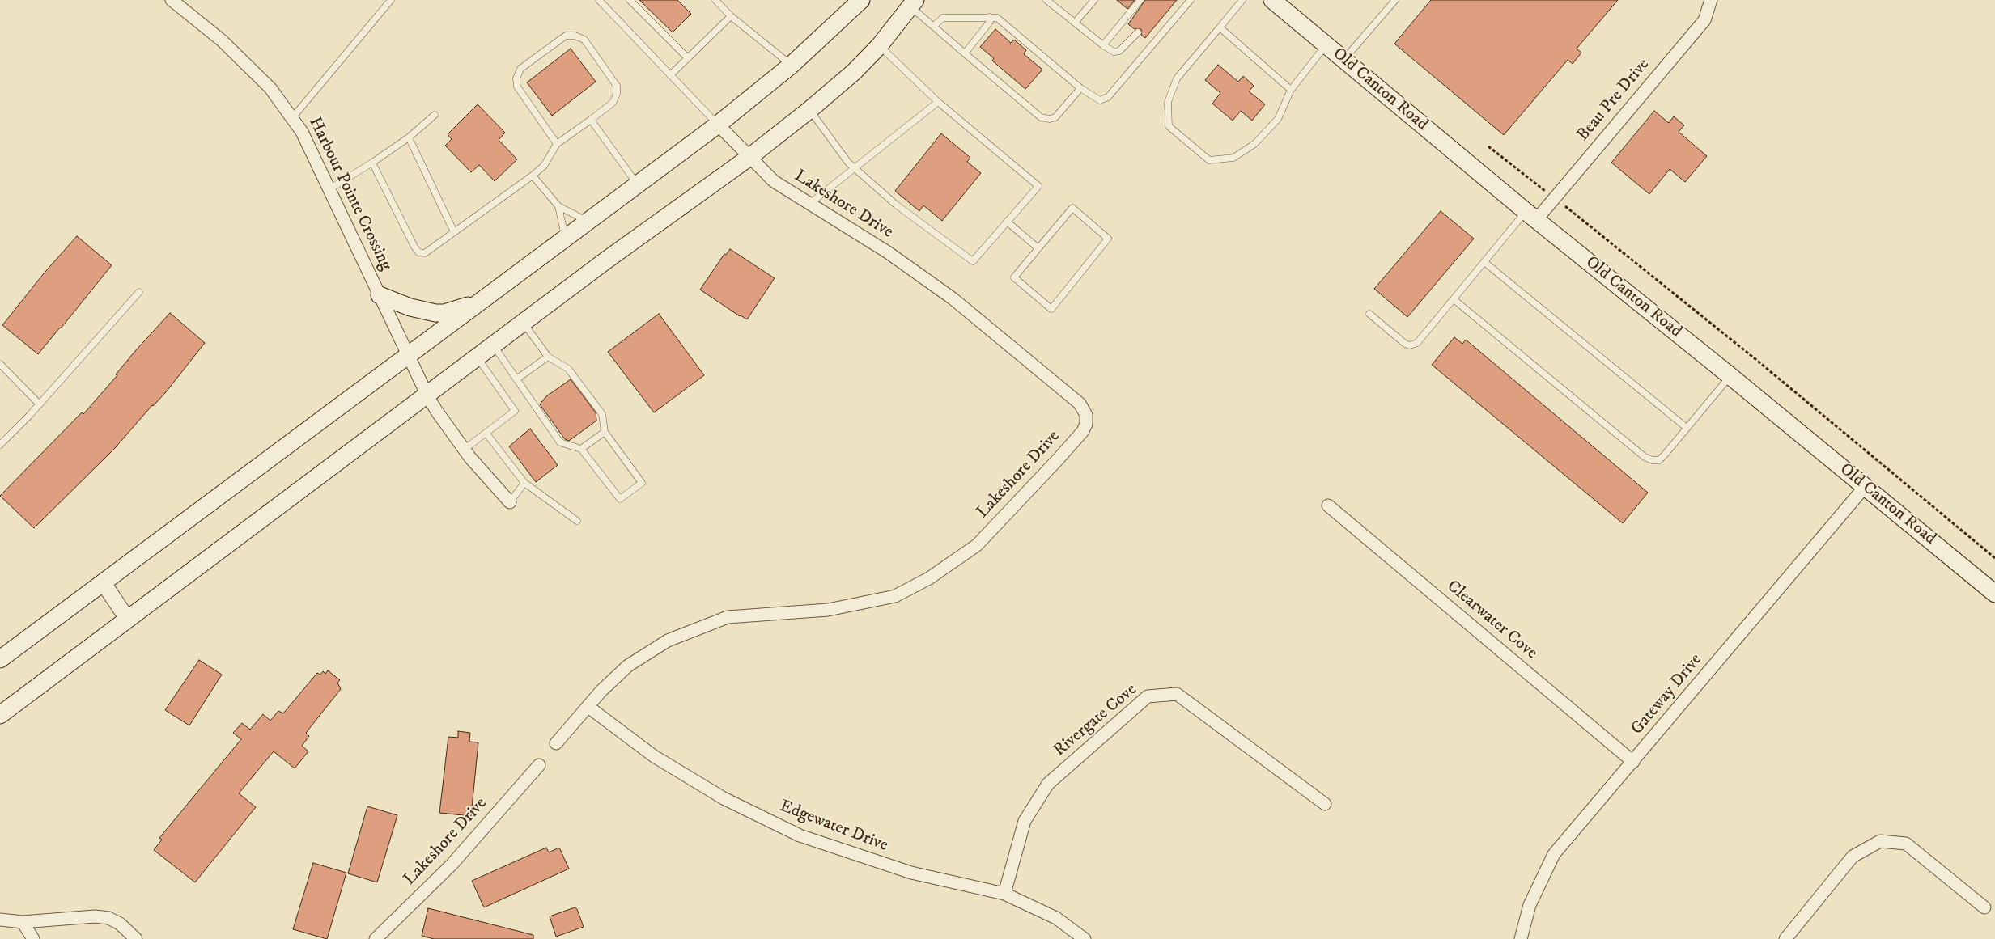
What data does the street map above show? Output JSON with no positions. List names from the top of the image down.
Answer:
{
  "streets": {
    "main road": ["Old Canton Road"],
    "street": [
      "Beau Pre Drive",
      "Harbour Pointe Crossing",
      "Lakeshore Drive",
      "Clearwater Cove",
      "Gateway Drive",
      "Rivergate Cove",
      "Edgewater Drive"
    ]
  },
  "crossings": [
    ["Old Canton Road", "Beau Pre Drive"],
    ["Old Canton Road", "Gateway Drive"],
    ["Lakeshore Drive", "Edgewater Drive"],
    ["Clearwater Cove", "Gateway Drive"],
    ["Rivergate Cove", "Edgewater Drive"]
  ]
}
